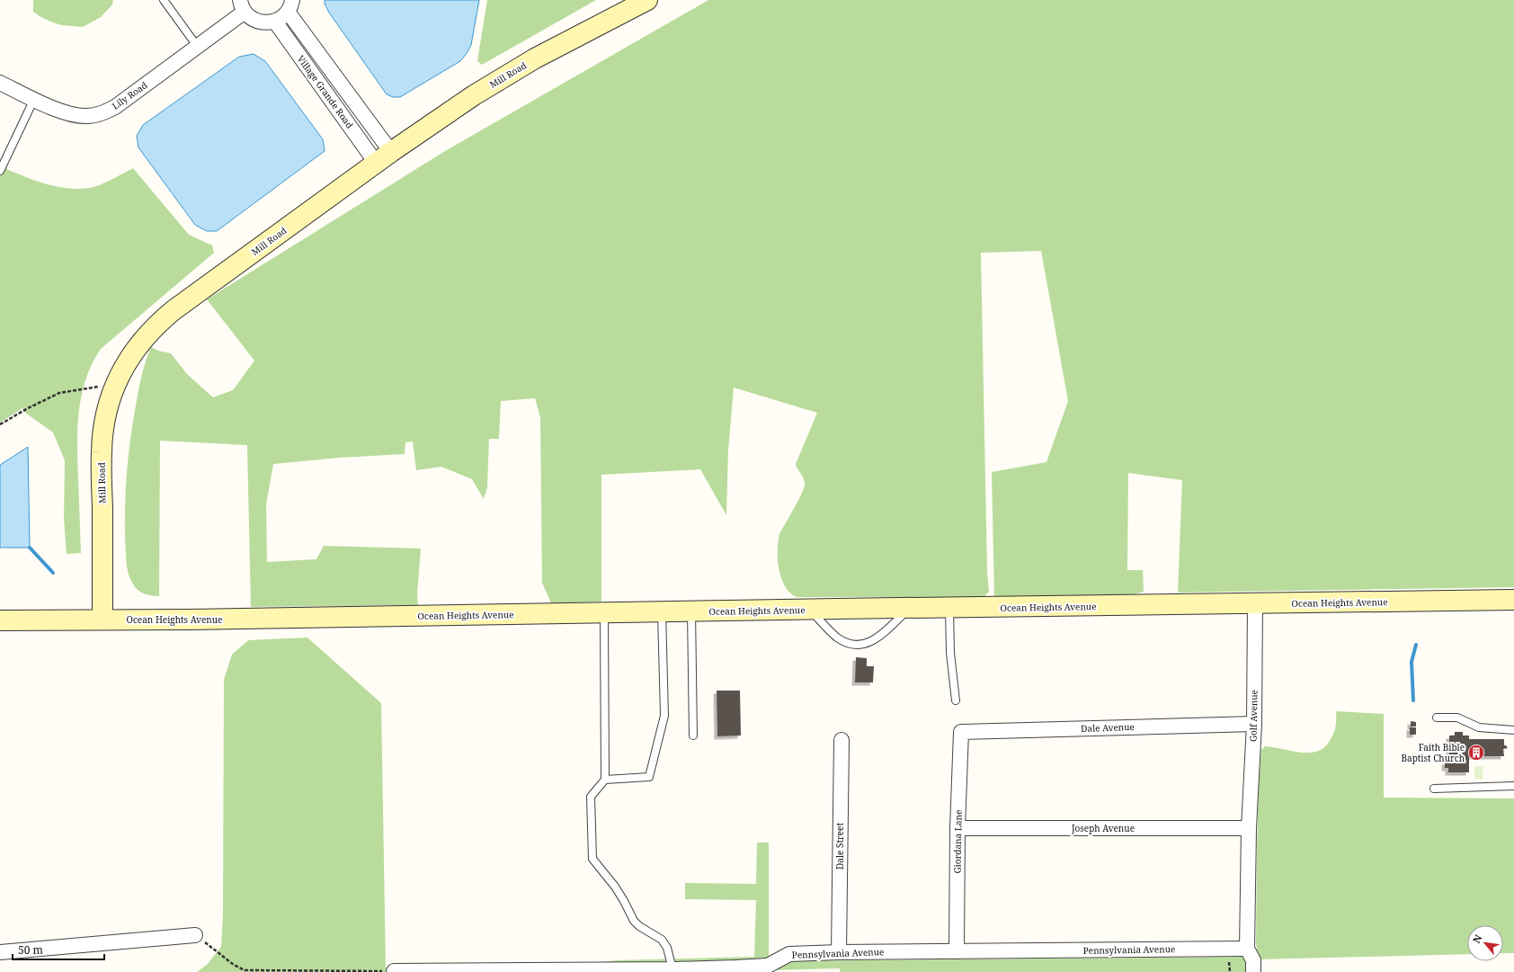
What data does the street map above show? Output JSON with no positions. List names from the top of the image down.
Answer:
{
  "streets": {
    "main road": ["Mill Road", "Ocean Heights Avenue"],
    "street": [
      "Village Grande Road",
      "Lily Road",
      "Golf Avenue",
      "Dale Avenue",
      "Joseph Avenue",
      "Giordana Lane",
      "Dale Street",
      "Pennsylvania Avenue"
    ]
  },
  "crossings": [
    ["Mill Road", "Village Grande Road"],
    ["Mill Road", "Ocean Heights Avenue"],
    ["Ocean Heights Avenue", "Golf Avenue"],
    ["Golf Avenue", "Dale Avenue"],
    ["Golf Avenue", "Joseph Avenue"],
    ["Dale Avenue", "Giordana Lane"],
    ["Joseph Avenue", "Giordana Lane"],
    ["Giordana Lane", "Pennsylvania Avenue"],
    ["Dale Street", "Pennsylvania Avenue"]
  ],
  "places": {
    "building": ["Faith Bible Baptist Church"]
  },
  "scale_bar": "50 m",
  "north": "top left"
}
